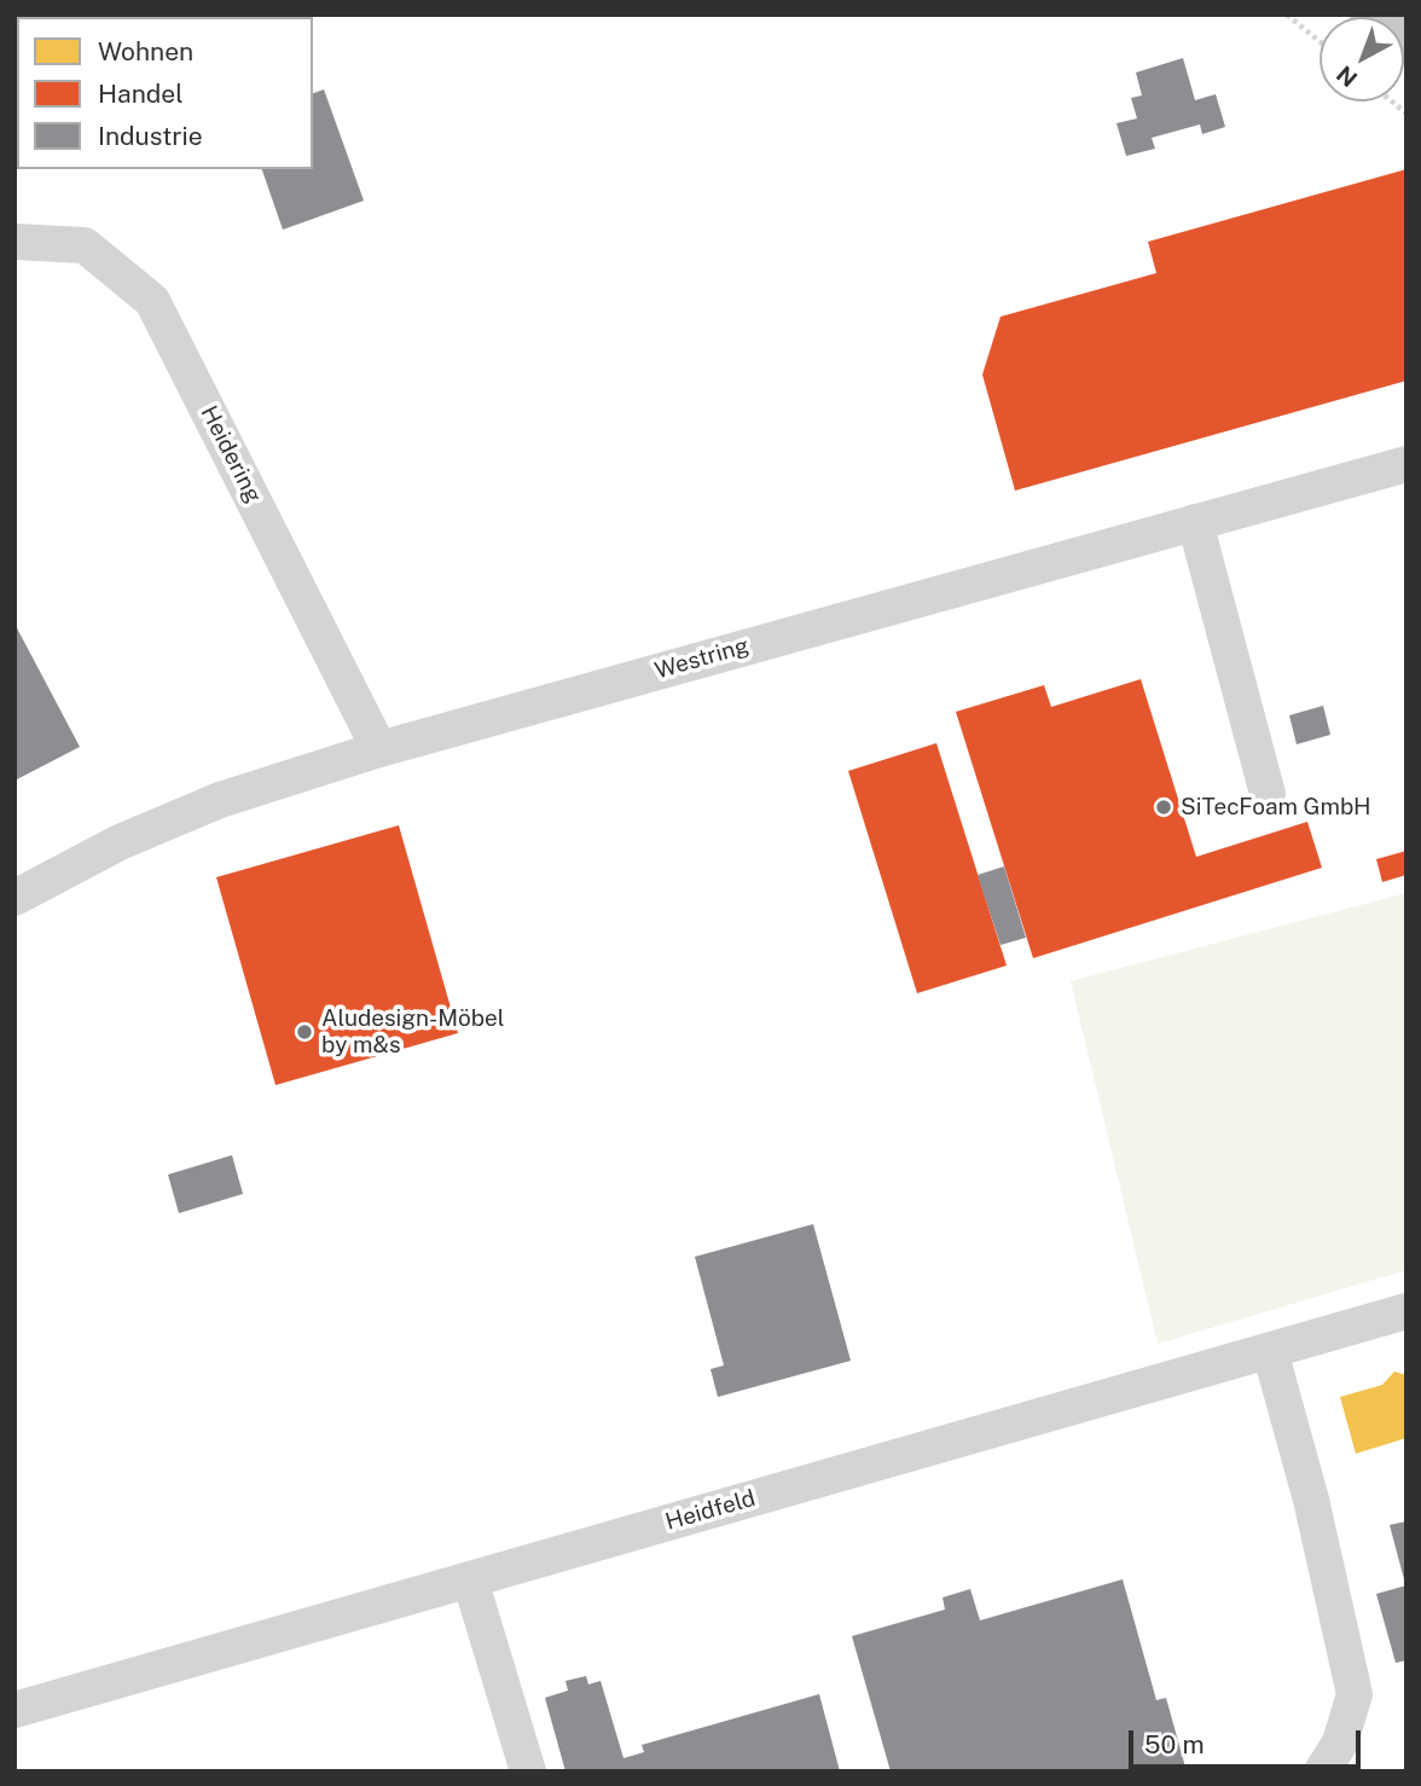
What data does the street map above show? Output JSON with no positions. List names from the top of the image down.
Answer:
{
  "streets": {
    "street": ["Heidering", "Westring", "Heidfeld"]
  },
  "crossings": [
    ["Heidering", "Westring"]
  ],
  "places": ["SiTecFoam GmbH", "Aludesign-Möbel by m&s"],
  "legend": ["Wohnen", "Handel", "Industrie"],
  "scale_bar": "50 m",
  "north": "bottom left"
}
